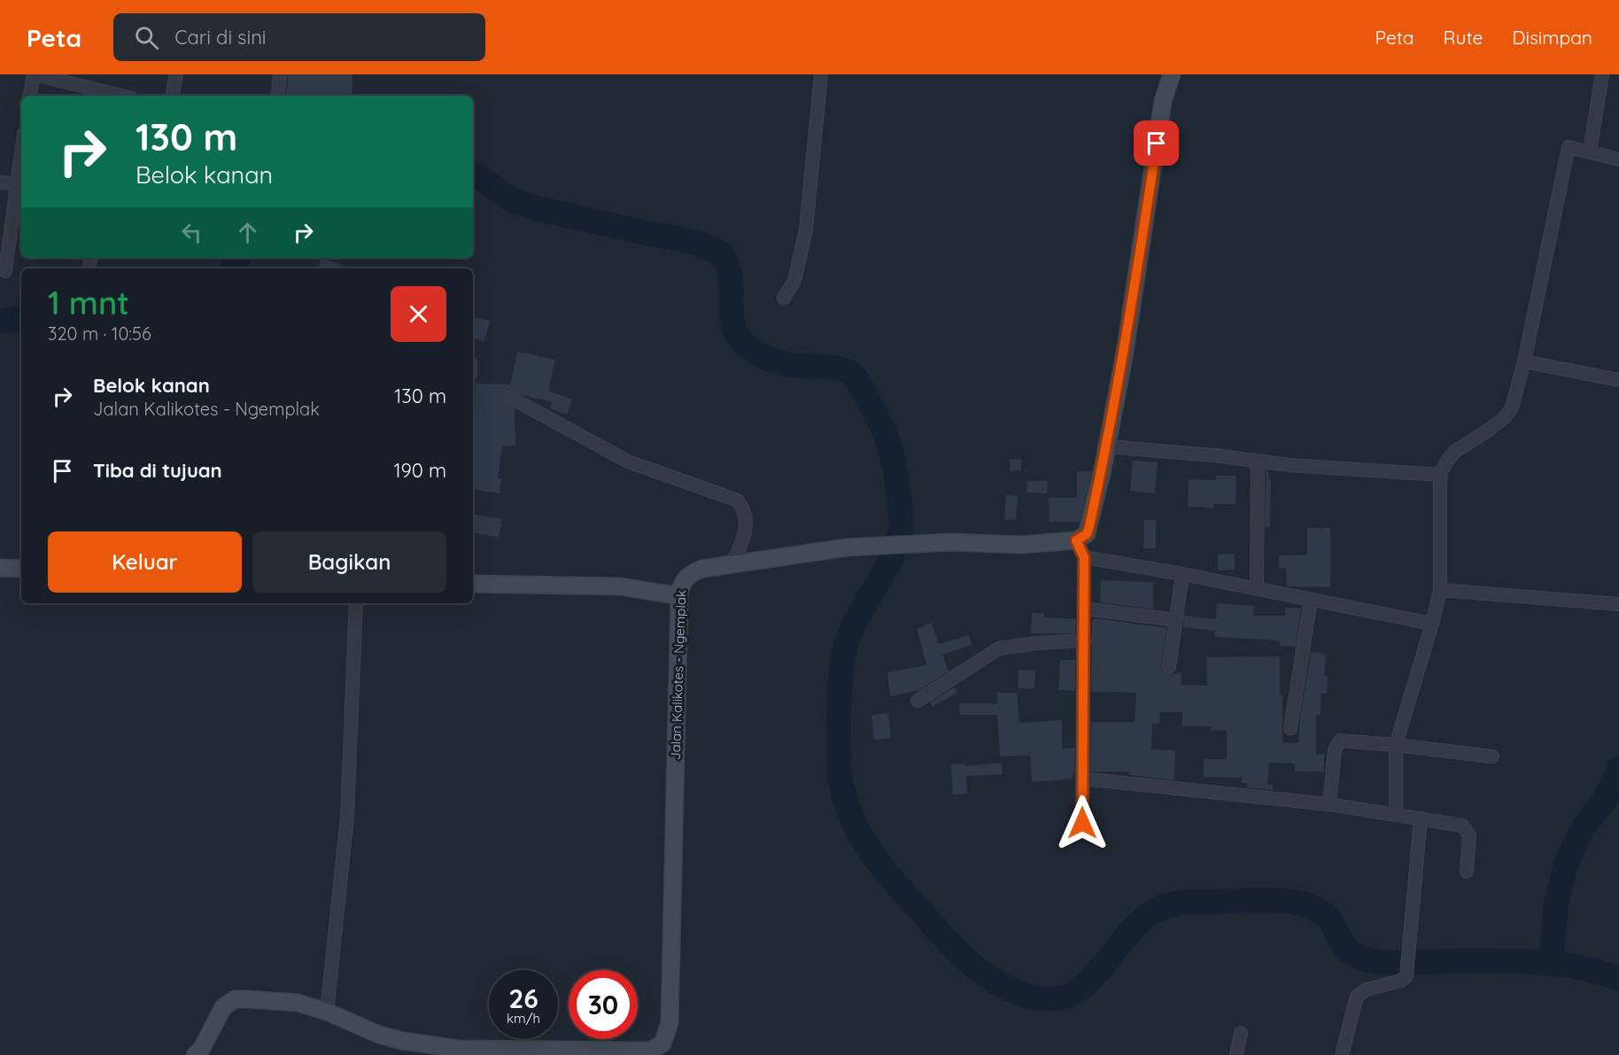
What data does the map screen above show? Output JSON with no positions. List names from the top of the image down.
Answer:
{
  "streets": {
    "street": ["Jalan Kalikotes - Ngemplak"]
  },
  "page": {
    "header": "Peta",
    "search": "Cari di sini",
    "nav": ["Peta", "Rute", "Disimpan"],
    "turn": ["130 m", "Belok kanan"],
    "heading": ["1 mnt", "320 m · 10:56"],
    "list": [
      {
        "name": "Belok kanan",
        "note": "Jalan Kalikotes - Ngemplak",
        "value": "130 m"
      },
      {
        "name": "Tiba di tujuan",
        "value": "190 m"
      }
    ],
    "buttons": ["Keluar", "Bagikan"],
    "speed": "26 km/h",
    "limit": "30"
  }
}
